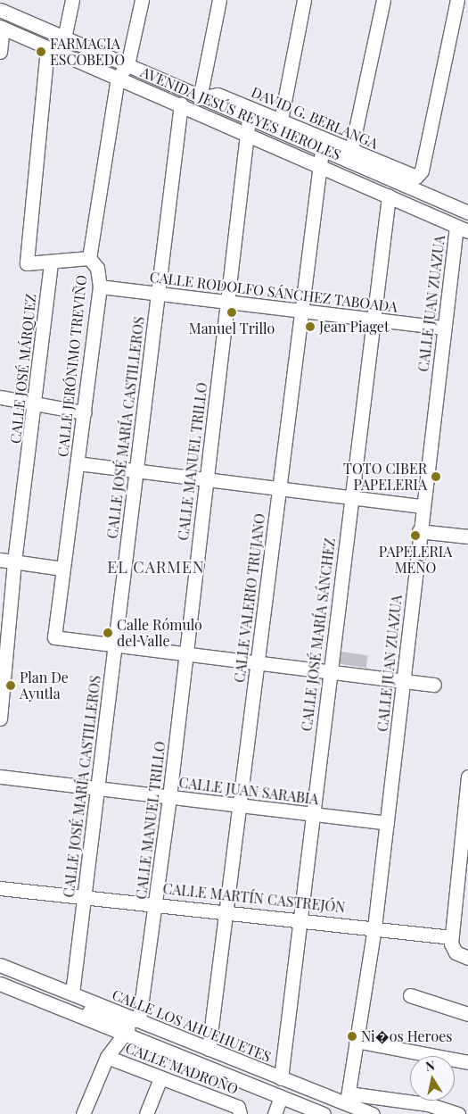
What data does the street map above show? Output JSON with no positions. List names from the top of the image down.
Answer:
{
  "streets": {
    "street": [
      "AVENIDA JESÚS REYES HEROLES",
      "DAVID G. BERLANGA",
      "CALLE RODOLFO SÁNCHEZ TABOADA",
      "CALLE JUAN ZUAZUA",
      "CALLE JERÓNIMO TREVIÑO",
      "CALLE JOSÉ MÁRQUEZ",
      "CALLE JOSÉ MARÍA CASTILLEROS",
      "CALLE MANUEL TRILLO",
      "CALLE VALERIO TRUJANO",
      "CALLE JOSÉ MARÍA SÁNCHEZ",
      "CALLE JUAN SARABIA",
      "CALLE MARTÍN CASTREJÓN",
      "CALLE LOS AHUEHUETES",
      "CALLE MADROÑO"
    ]
  },
  "crossings": [
    ["AVENIDA JESÚS REYES HEROLES", "DAVID G. BERLANGA"],
    ["AVENIDA JESÚS REYES HEROLES", "CALLE JUAN ZUAZUA"],
    ["AVENIDA JESÚS REYES HEROLES", "CALLE JERÓNIMO TREVIÑO"],
    ["AVENIDA JESÚS REYES HEROLES", "CALLE JOSÉ MARÍA CASTILLEROS"],
    ["AVENIDA JESÚS REYES HEROLES", "CALLE MANUEL TRILLO"],
    ["AVENIDA JESÚS REYES HEROLES", "CALLE VALERIO TRUJANO"],
    ["AVENIDA JESÚS REYES HEROLES", "CALLE JOSÉ MARÍA SÁNCHEZ"],
    ["CALLE RODOLFO SÁNCHEZ TABOADA", "CALLE JUAN ZUAZUA"],
    ["CALLE RODOLFO SÁNCHEZ TABOADA", "CALLE JERÓNIMO TREVIÑO"],
    ["CALLE RODOLFO SÁNCHEZ TABOADA", "CALLE JOSÉ MARÍA CASTILLEROS"],
    ["CALLE RODOLFO SÁNCHEZ TABOADA", "CALLE MANUEL TRILLO"],
    ["CALLE RODOLFO SÁNCHEZ TABOADA", "CALLE VALERIO TRUJANO"],
    ["CALLE RODOLFO SÁNCHEZ TABOADA", "CALLE JOSÉ MARÍA SÁNCHEZ"],
    ["CALLE JUAN ZUAZUA", "CALLE JUAN SARABIA"],
    ["CALLE JUAN ZUAZUA", "CALLE MARTÍN CASTREJÓN"],
    ["CALLE JUAN ZUAZUA", "CALLE LOS AHUEHUETES"],
    ["CALLE JERÓNIMO TREVIÑO", "CALLE JOSÉ MARÍA CASTILLEROS"],
    ["CALLE JOSÉ MARÍA CASTILLEROS", "CALLE JUAN SARABIA"],
    ["CALLE JOSÉ MARÍA CASTILLEROS", "CALLE MARTÍN CASTREJÓN"],
    ["CALLE JOSÉ MARÍA CASTILLEROS", "CALLE LOS AHUEHUETES"],
    ["CALLE MANUEL TRILLO", "CALLE JUAN SARABIA"],
    ["CALLE MANUEL TRILLO", "CALLE MARTÍN CASTREJÓN"],
    ["CALLE MANUEL TRILLO", "CALLE LOS AHUEHUETES"],
    ["CALLE VALERIO TRUJANO", "CALLE JUAN SARABIA"],
    ["CALLE VALERIO TRUJANO", "CALLE MARTÍN CASTREJÓN"],
    ["CALLE VALERIO TRUJANO", "CALLE LOS AHUEHUETES"],
    ["CALLE JOSÉ MARÍA SÁNCHEZ", "CALLE JUAN SARABIA"],
    ["CALLE JOSÉ MARÍA SÁNCHEZ", "CALLE MARTÍN CASTREJÓN"],
    ["CALLE JOSÉ MARÍA SÁNCHEZ", "CALLE LOS AHUEHUETES"]
  ],
  "districts": ["EL CARMEN"],
  "places": [
    "FARMACIA ESCOBEDO",
    "Manuel Trillo",
    "Jean Piaget",
    "TOTO CIBER PAPELERIA",
    "PAPELERIA MEÑO",
    "Calle Rómulo del Valle",
    "Plan De Ayutla",
    "Ni�os Heroes"
  ],
  "north": "top"
}
